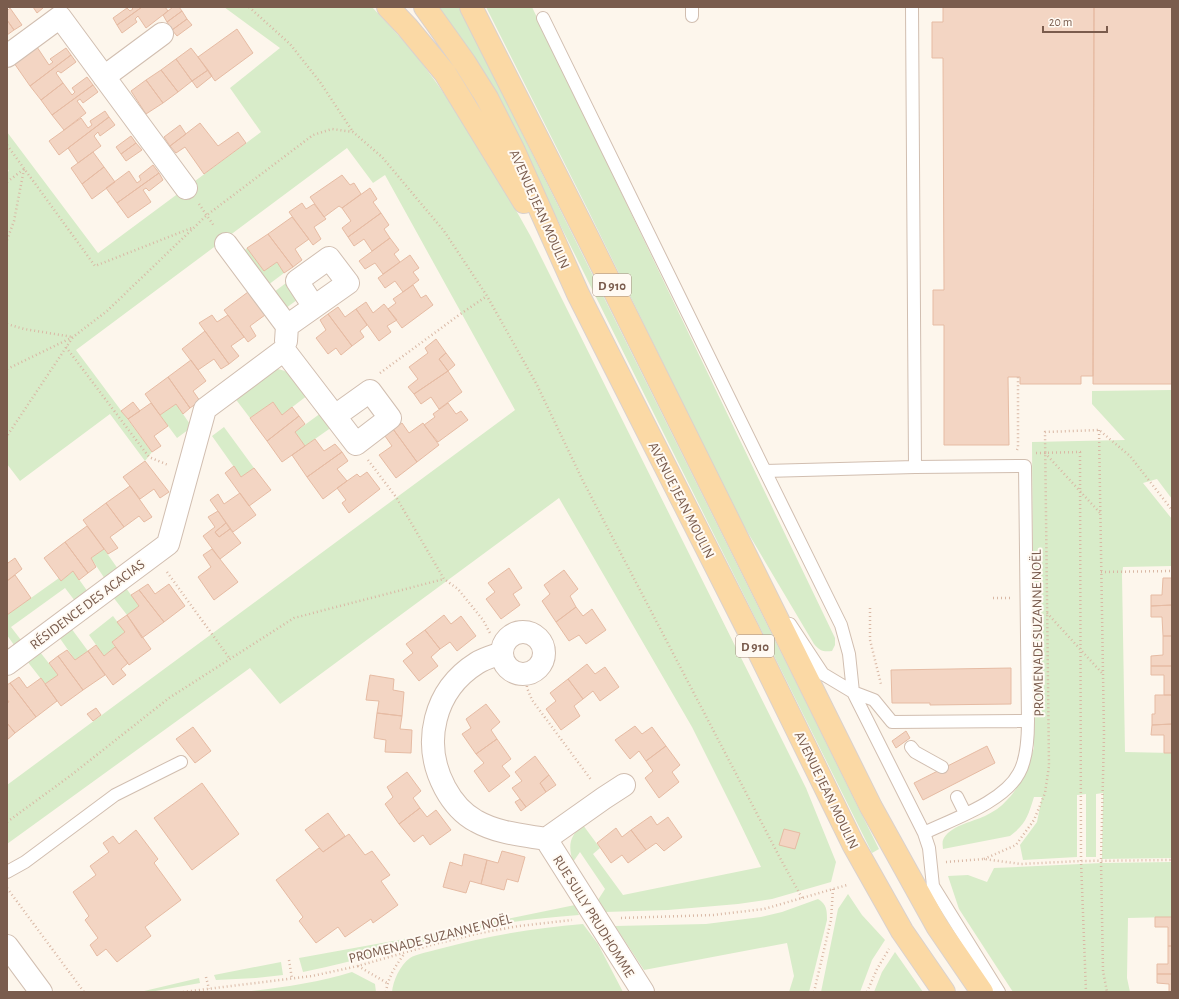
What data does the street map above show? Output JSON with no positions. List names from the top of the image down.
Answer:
{
  "streets": {
    "main road": ["AVENUE JEAN MOULIN", "D 910"],
    "street": ["RÉSIDENCE DES ACACIAS", "RUE SULLY PRUDHOMME"],
    "path": ["PROMENADE SUZANNE NOËL"]
  },
  "crossings": [
    ["AVENUE JEAN MOULIN", "D 910"],
    ["PROMENADE SUZANNE NOËL", "RUE SULLY PRUDHOMME"]
  ],
  "scale_bar": "20 m"
}
